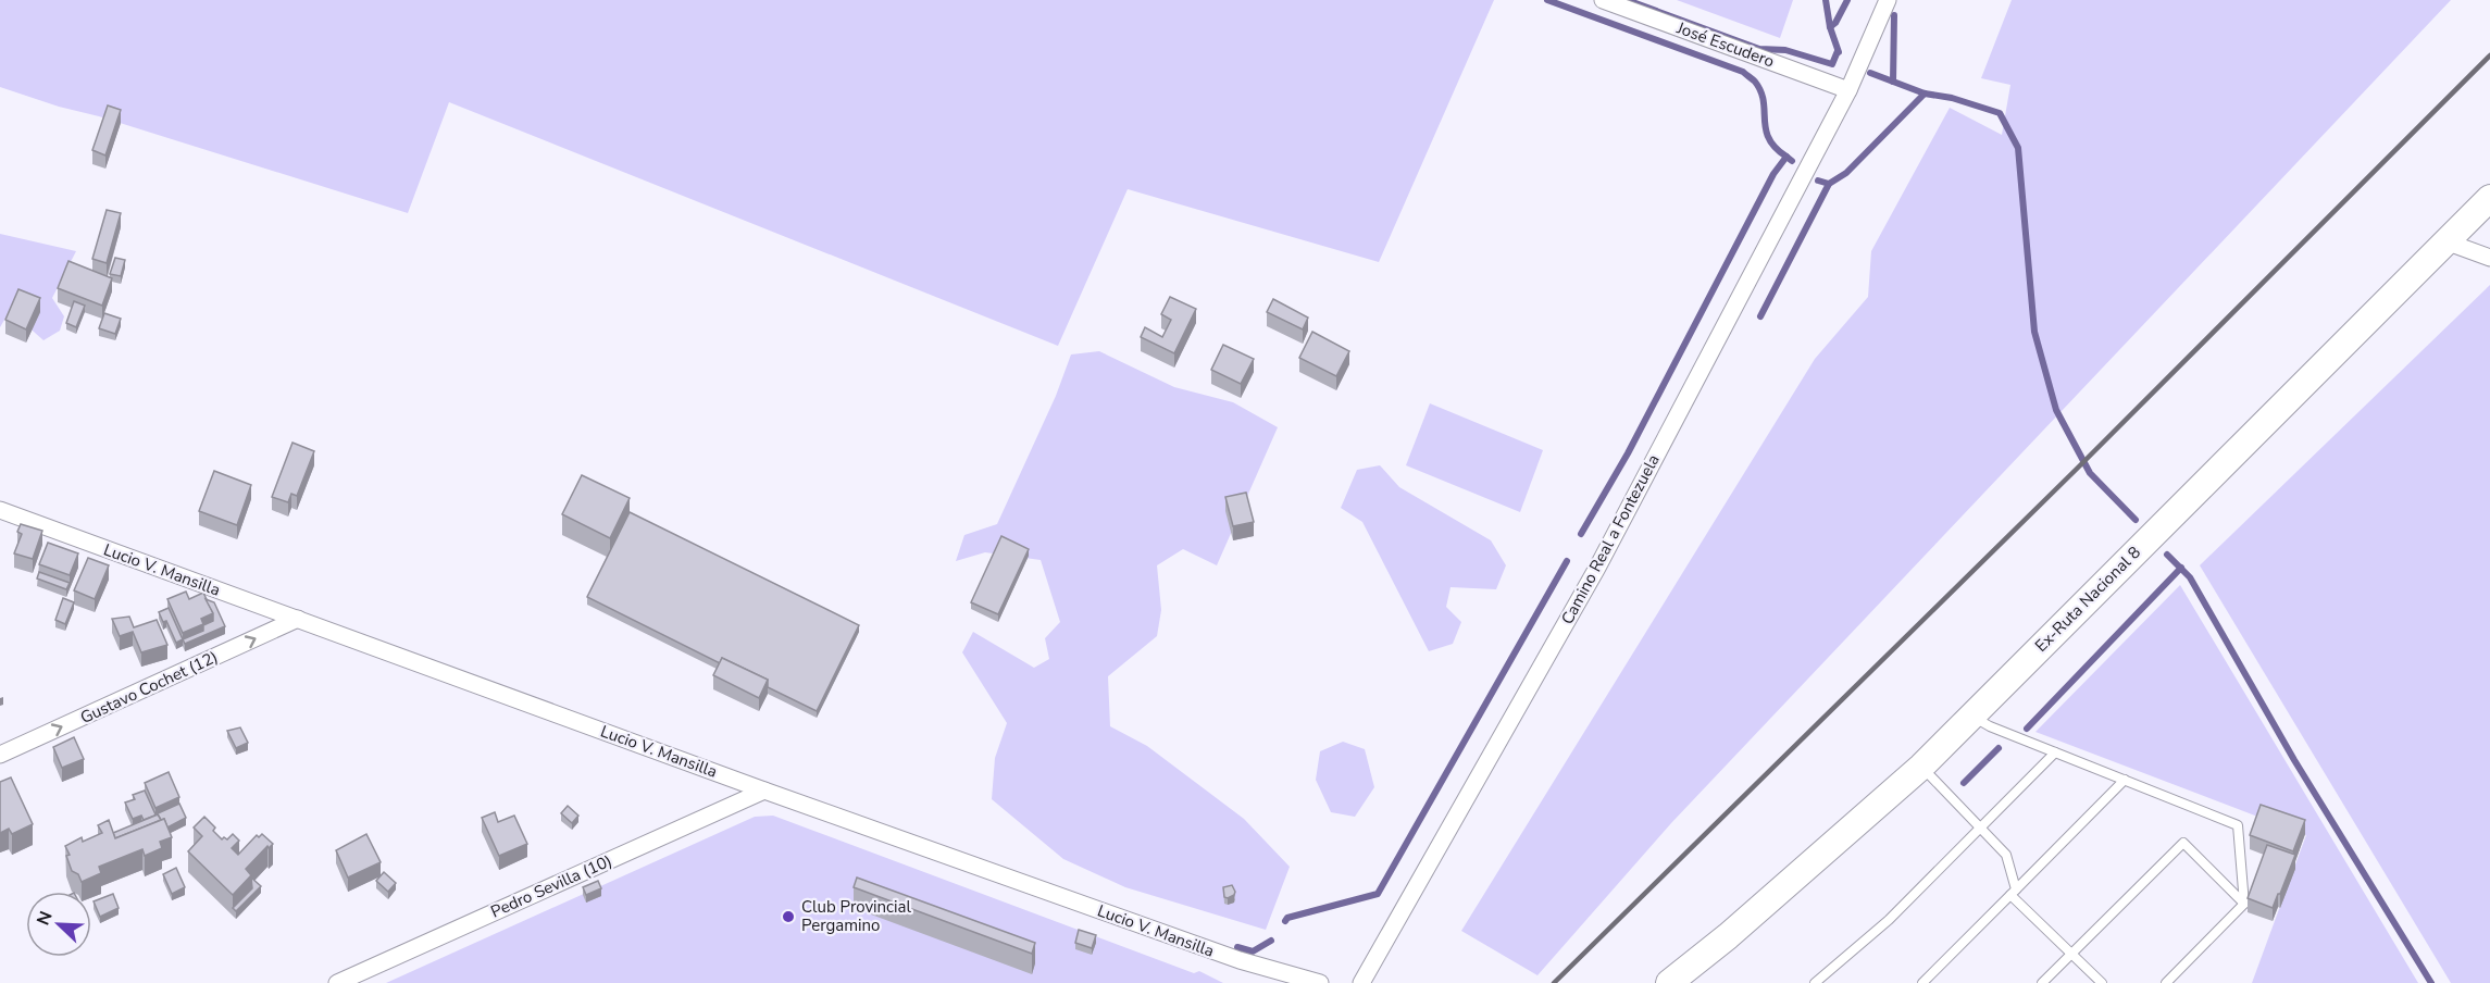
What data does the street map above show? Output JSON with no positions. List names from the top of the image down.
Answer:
{
  "streets": {
    "main road": ["Ex-Ruta Nacional 8"],
    "street": [
      "José Escudero",
      "Camino Real a Fontezuela",
      "Lucio V. Mansilla",
      "Gustavo Cochet (12)",
      "Pedro Sevilla (10)"
    ]
  },
  "crossings": [
    ["José Escudero", "Camino Real a Fontezuela"],
    ["Lucio V. Mansilla", "Gustavo Cochet (12)"],
    ["Lucio V. Mansilla", "Pedro Sevilla (10)"]
  ],
  "one_way": ["Gustavo Cochet (12)"],
  "places": ["Club Provincial Pergamino"],
  "north": "top left"
}
